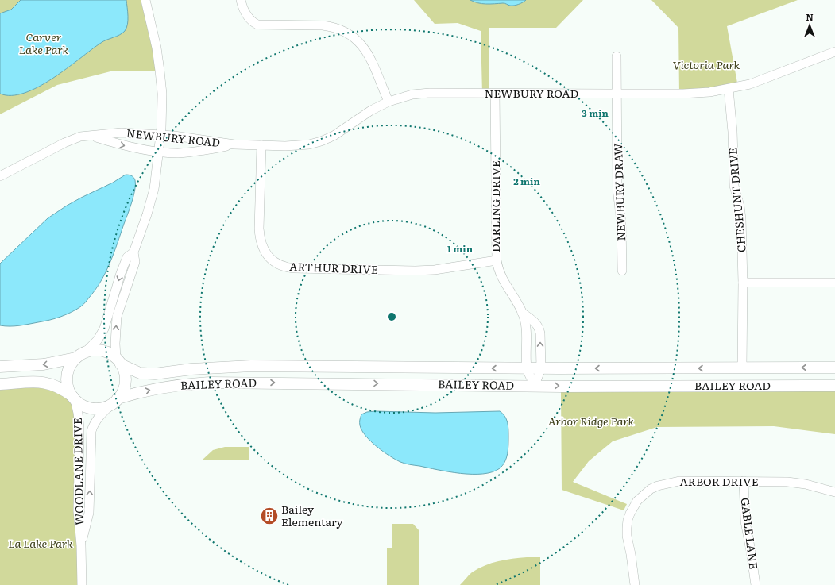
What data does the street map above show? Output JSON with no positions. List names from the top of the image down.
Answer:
{
  "streets": {
    "main road": ["BAILEY ROAD"],
    "street": [
      "NEWBURY ROAD",
      "NEWBURY DRAW",
      "CHESHUNT DRIVE",
      "DARLING DRIVE",
      "ARTHUR DRIVE",
      "WOODLANE DRIVE",
      "ARBOR DRIVE",
      "GABLE LANE"
    ]
  },
  "crossings": [
    ["NEWBURY ROAD", "NEWBURY DRAW"],
    ["NEWBURY ROAD", "CHESHUNT DRIVE"],
    ["NEWBURY ROAD", "DARLING DRIVE"],
    ["NEWBURY ROAD", "ARTHUR DRIVE"],
    ["CHESHUNT DRIVE", "BAILEY ROAD"],
    ["DARLING DRIVE", "ARTHUR DRIVE"],
    ["DARLING DRIVE", "BAILEY ROAD"],
    ["BAILEY ROAD", "WOODLANE DRIVE"],
    ["ARBOR DRIVE", "GABLE LANE"]
  ],
  "parks": [
    "Carver Lake Park",
    "Victoria Park",
    "Arbor Ridge Park",
    "La Lake Park"
  ],
  "places": {
    "building": ["Bailey Elementary"]
  },
  "north": "top",
  "rings": ["3 min", "2 min", "1 min"]
}
